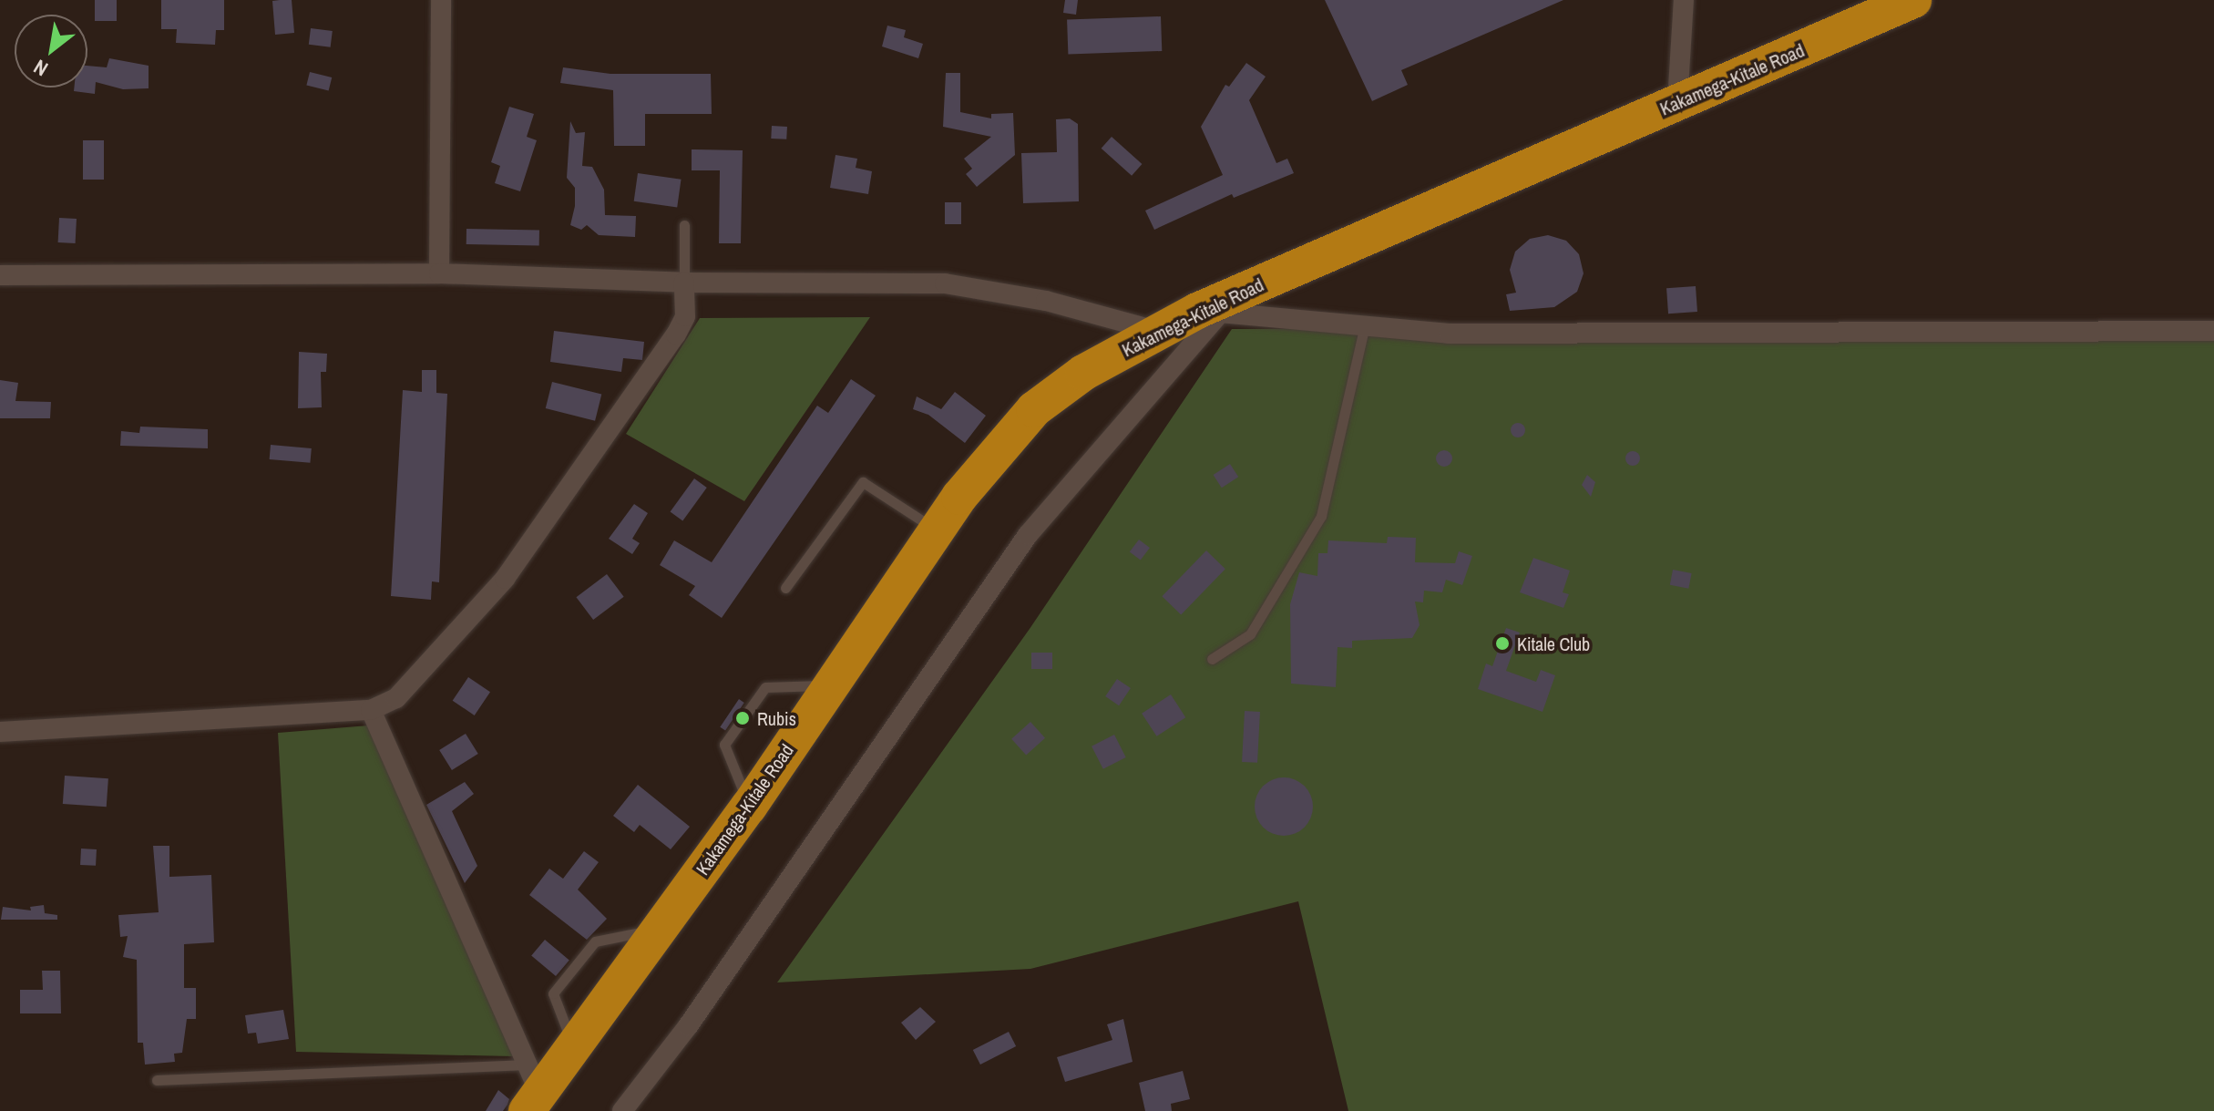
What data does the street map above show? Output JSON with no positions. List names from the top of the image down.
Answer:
{
  "streets": {
    "highway": ["Kakamega-Kitale Road"]
  },
  "places": ["Kitale Club", "Rubis"],
  "north": "bottom left"
}
